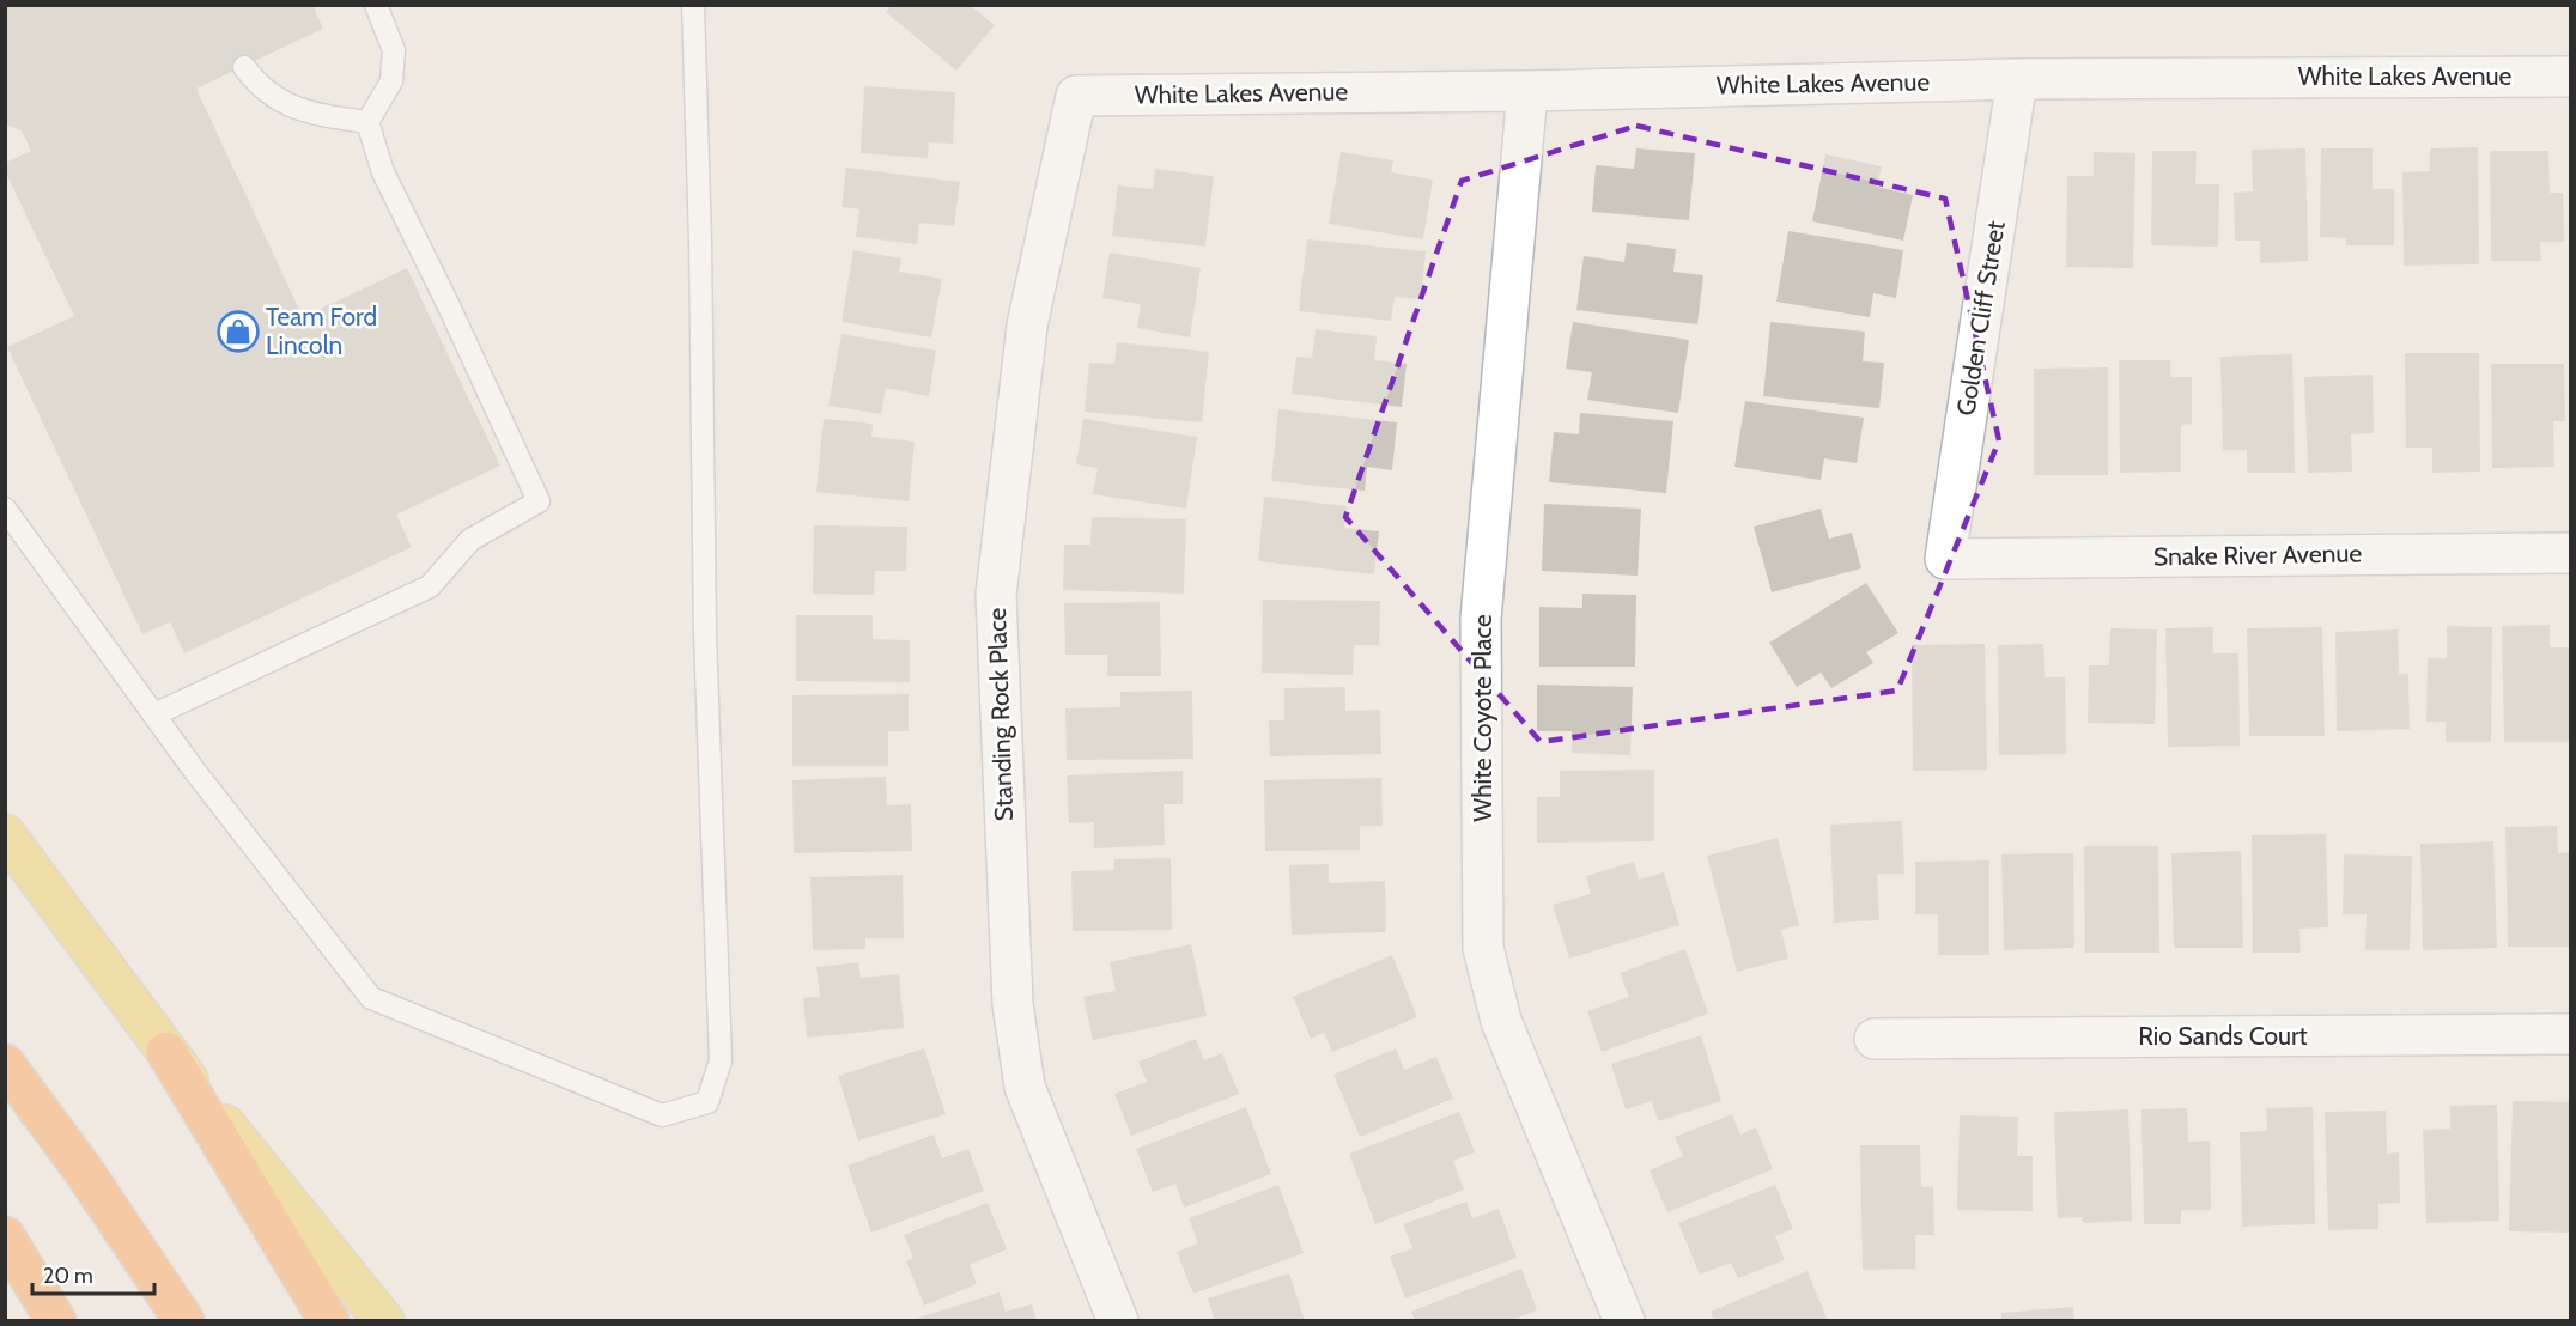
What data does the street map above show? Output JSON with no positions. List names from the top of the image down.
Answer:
{
  "streets": {
    "street": [
      "White Lakes Avenue",
      "Golden Cliff Street",
      "Snake River Avenue",
      "Standing Rock Place",
      "White Coyote Place",
      "Rio Sands Court"
    ]
  },
  "crossings": [
    ["White Lakes Avenue", "Golden Cliff Street"],
    ["White Lakes Avenue", "Standing Rock Place"],
    ["White Lakes Avenue", "White Coyote Place"],
    ["Golden Cliff Street", "Snake River Avenue"]
  ],
  "places": {
    "shop": ["Team Ford Lincoln"]
  },
  "scale_bar": "20 m"
}
